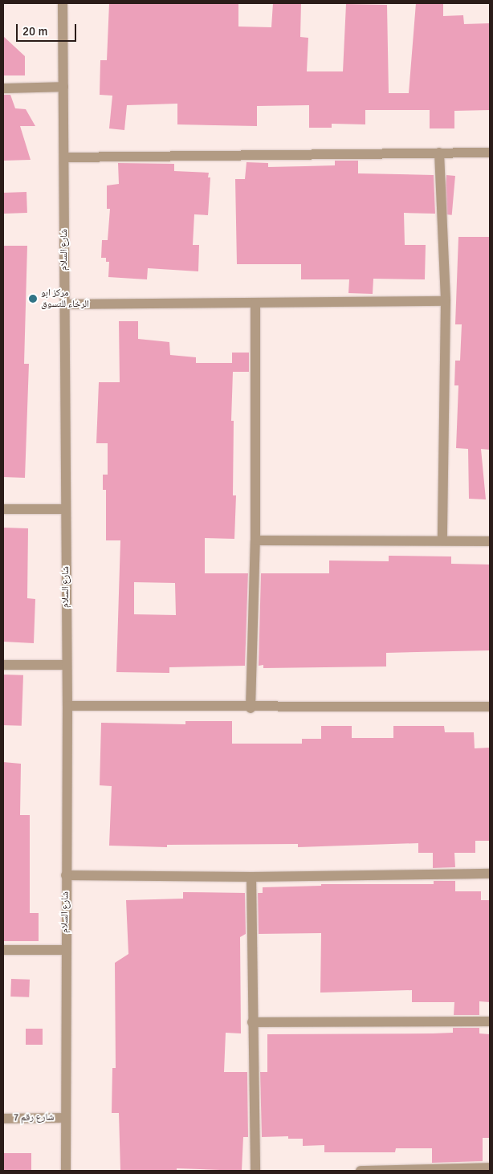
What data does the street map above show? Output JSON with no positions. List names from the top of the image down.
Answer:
{
  "streets": {
    "street": ["شارع السلام", "شارع رقم 7"]
  },
  "crossings": [
    ["شارع السلام", "شارع رقم 7"]
  ],
  "places": ["مركز ابو الرخاء للتسوق"],
  "scale_bar": "20 m"
}
